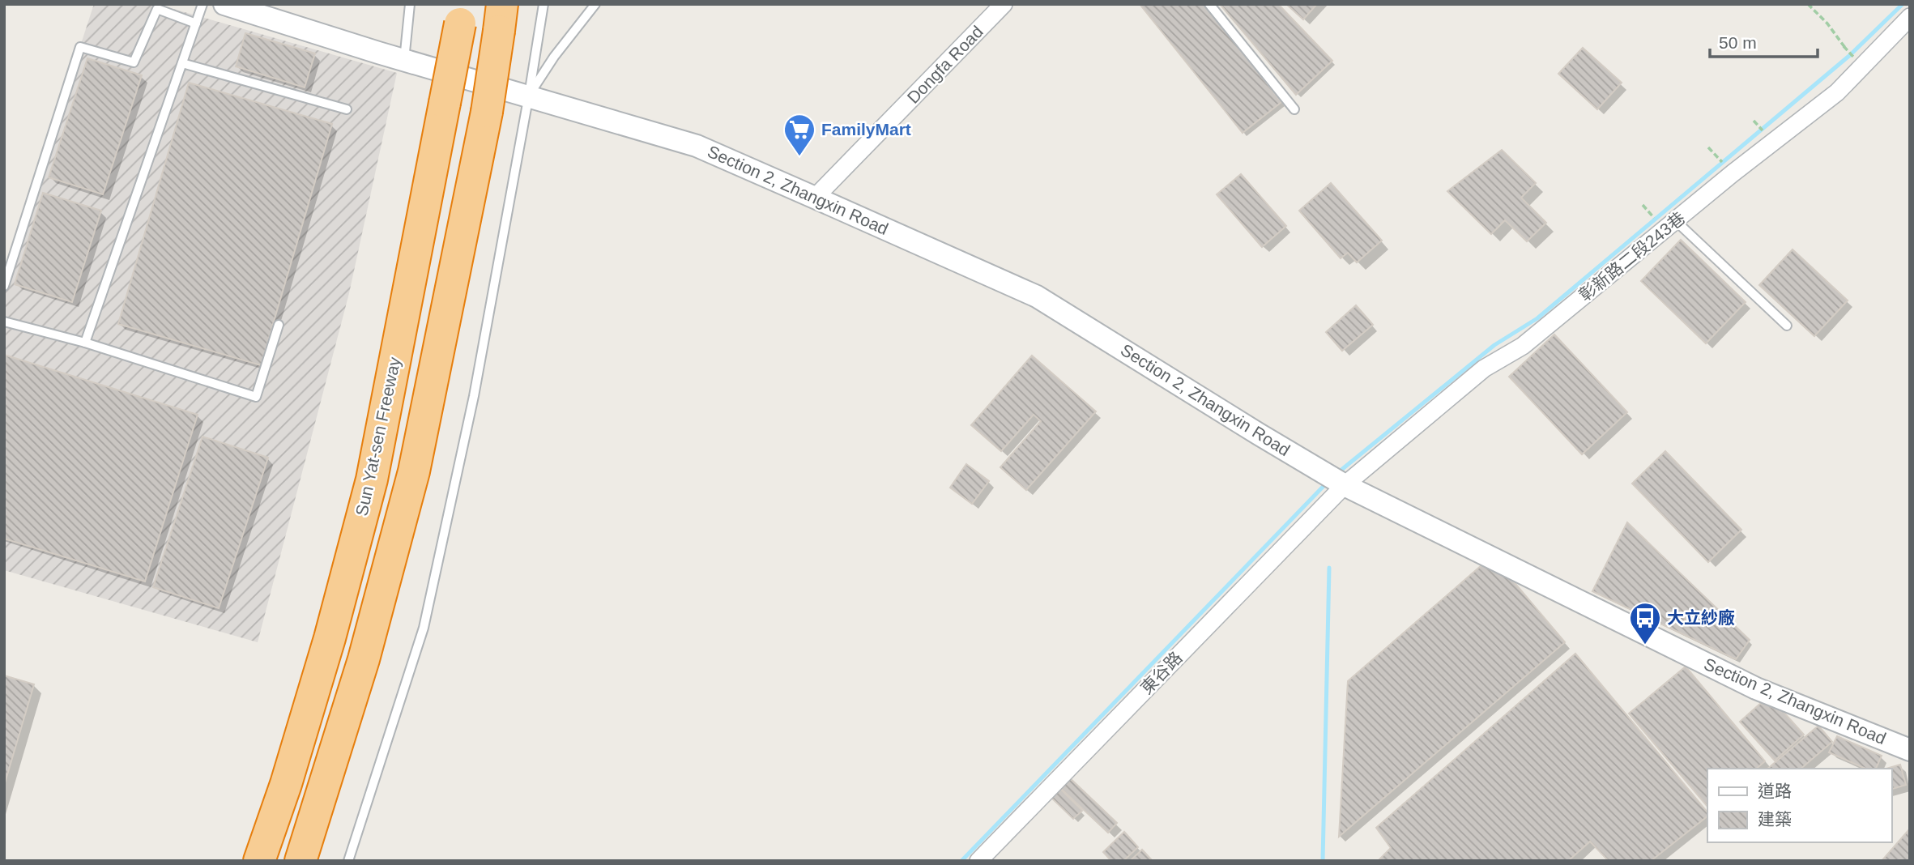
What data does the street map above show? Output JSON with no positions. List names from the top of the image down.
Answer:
{
  "streets": {
    "highway": ["Sun Yat-sen Freeway"],
    "street": [
      "Dongfa Road",
      "Section 2, Zhangxin Road",
      "彰新路二段243巷",
      "東谷路"
    ]
  },
  "crossings": [
    ["Dongfa Road", "Section 2, Zhangxin Road"],
    ["Section 2, Zhangxin Road", "彰新路二段243巷"],
    ["Section 2, Zhangxin Road", "東谷路"],
    ["彰新路二段243巷", "東谷路"]
  ],
  "places": {
    "supermarket": ["FamilyMart"],
    "bus stop": ["大立紗廠"]
  },
  "legend": ["道路", "建築"],
  "scale_bar": "50 m"
}
